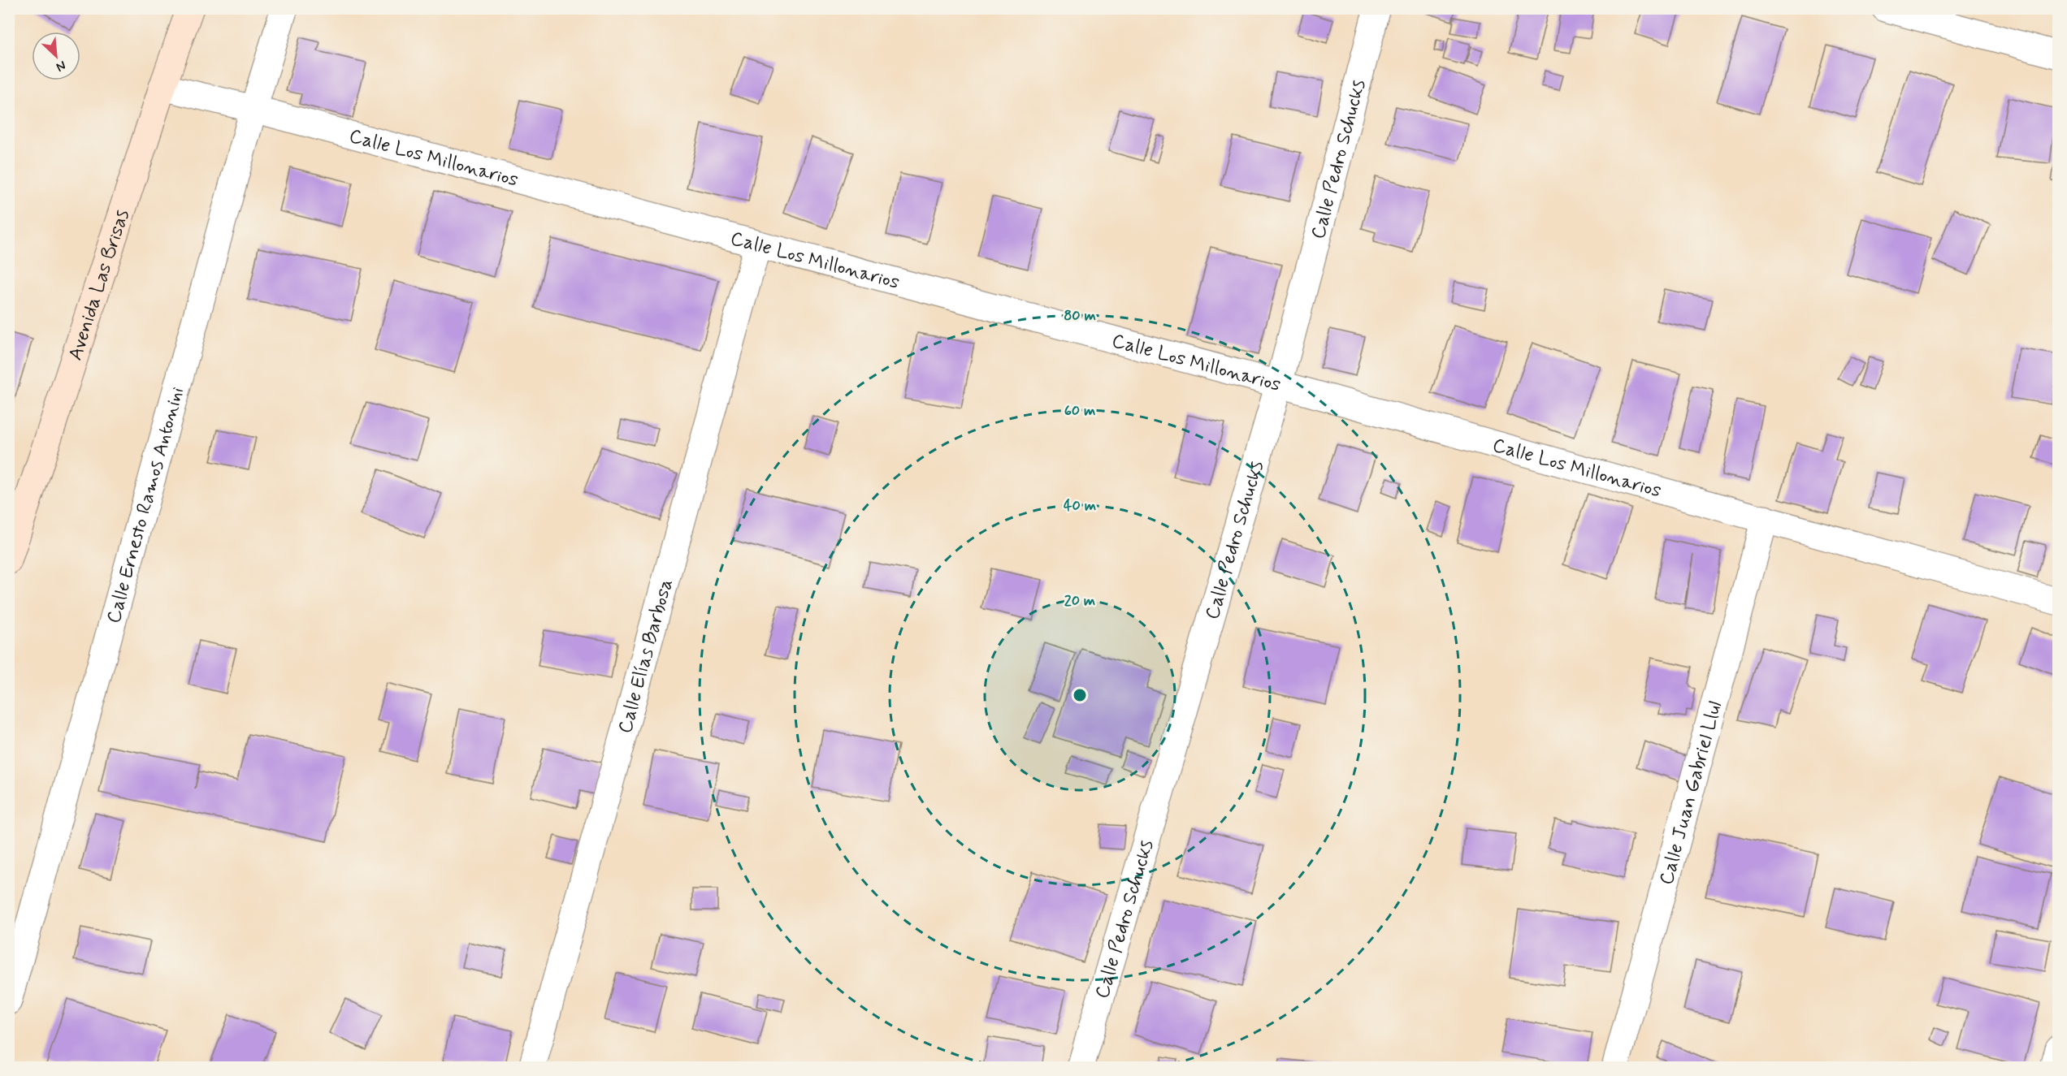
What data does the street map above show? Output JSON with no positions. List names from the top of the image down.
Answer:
{
  "streets": {
    "street": [
      "Calle Los Millonarios",
      "Calle Pedro Schucks",
      "Avenida Las Brisas",
      "Calle Ernesto Ramos Antonini",
      "Calle Elías Barbosa",
      "Calle Juan Gabriel Llul"
    ]
  },
  "crossings": [
    ["Calle Los Millonarios", "Calle Pedro Schucks"],
    ["Calle Los Millonarios", "Avenida Las Brisas"],
    ["Calle Los Millonarios", "Calle Ernesto Ramos Antonini"],
    ["Calle Los Millonarios", "Calle Elías Barbosa"],
    ["Calle Los Millonarios", "Calle Juan Gabriel Llul"]
  ],
  "north": "bottom right",
  "rings": [
    "80 m",
    "60 m",
    "40 m",
    "20 m"
  ]
}
